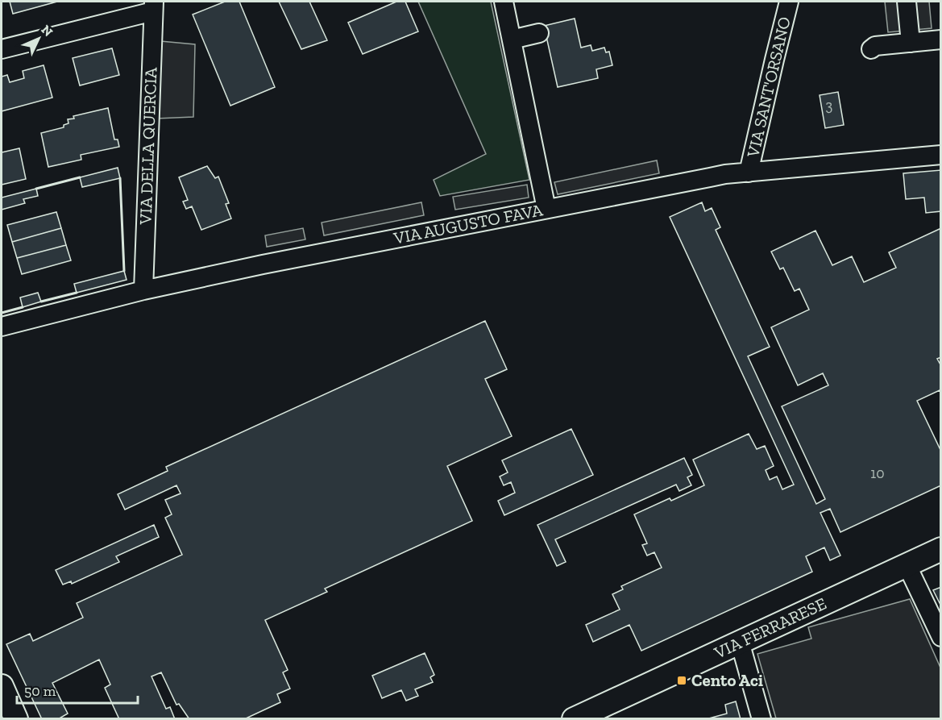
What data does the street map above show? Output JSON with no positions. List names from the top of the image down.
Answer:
{
  "streets": {
    "main road": ["VIA FERRARESE"],
    "street": ["VIA SANT'ORSANO", "VIA DELLA QUERCIA", "VIA AUGUSTO FAVA"]
  },
  "crossings": [
    ["VIA SANT'ORSANO", "VIA AUGUSTO FAVA"],
    ["VIA DELLA QUERCIA", "VIA AUGUSTO FAVA"]
  ],
  "places": {
    "transit": ["Cento Aci"]
  },
  "house_numbers": ["3", "10"],
  "scale_bar": "50 m",
  "north": "top right"
}
